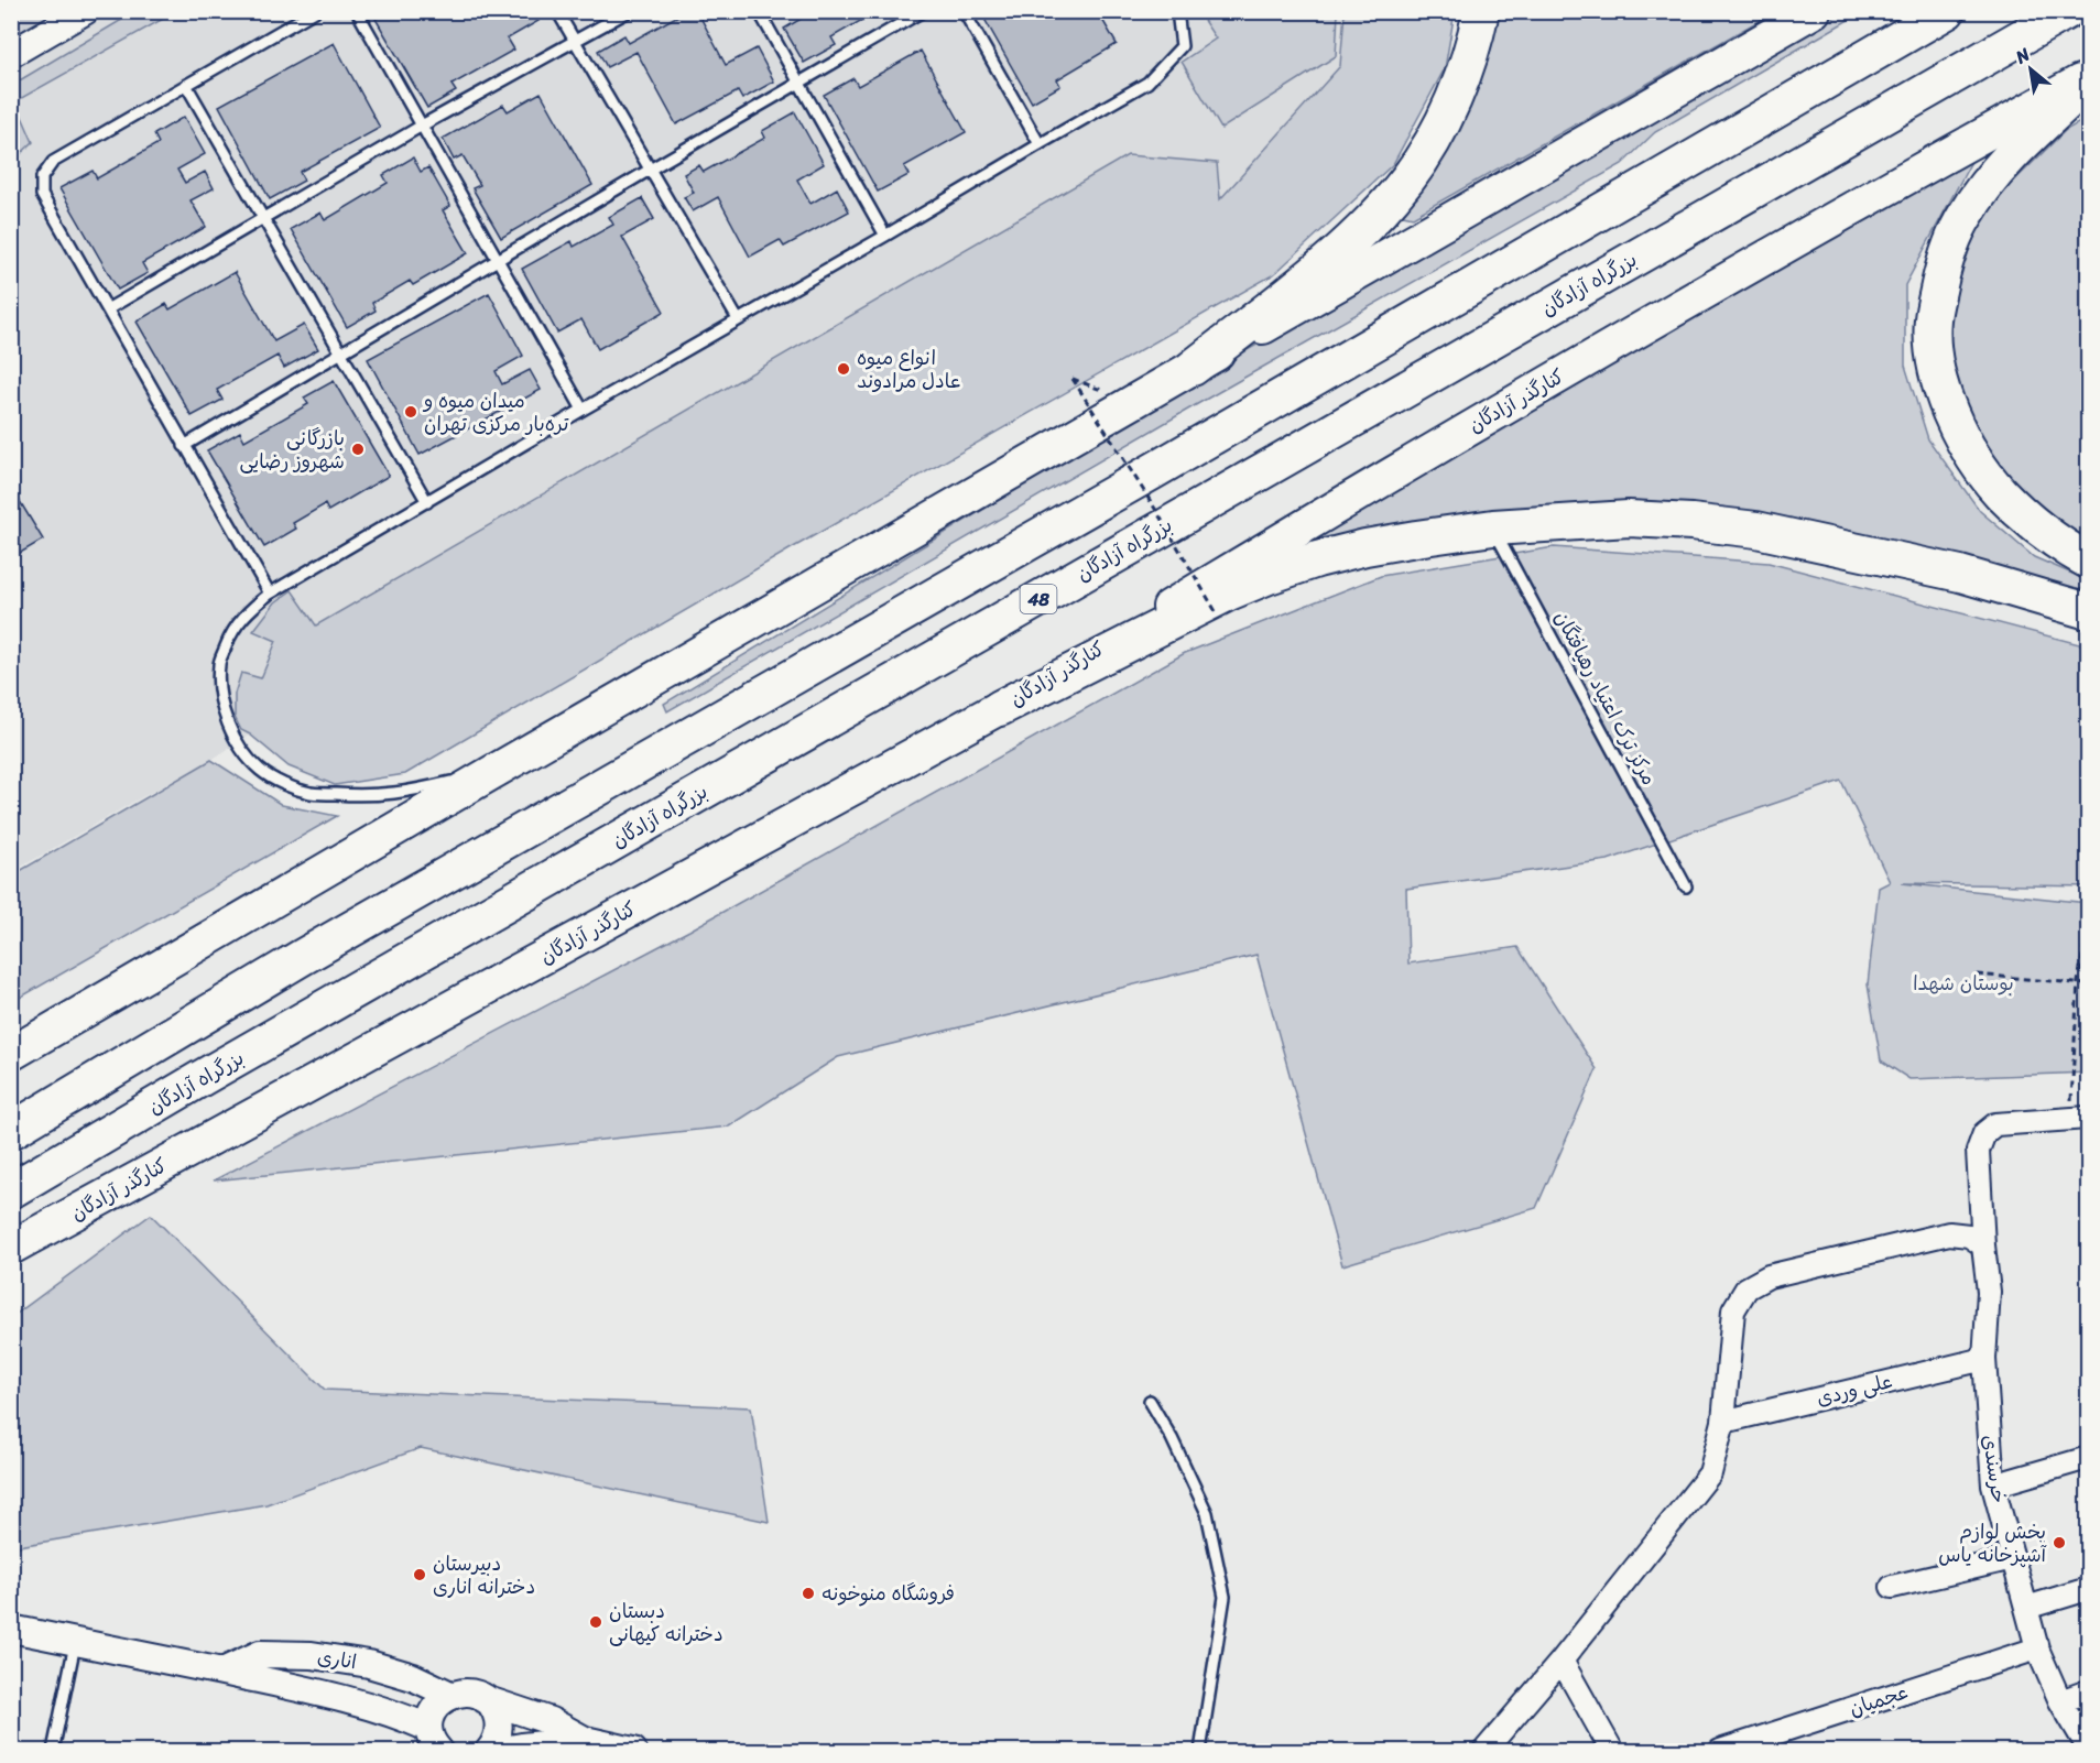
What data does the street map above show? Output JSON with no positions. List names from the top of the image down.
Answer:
{
  "streets": {
    "highway": ["بزرگراه آزادگان", "48"],
    "main road": ["کنارگذر آزادگان"],
    "street": [
      "علی وردی",
      "خرسندی",
      "اناری",
      "عجمیان"
    ],
    "lane": ["مرکز ترک اعتیاد رهیافتگان"]
  },
  "crossings": [
    ["علی وردی", "خرسندی"],
    ["خرسندی", "عجمیان"]
  ],
  "parks": ["بوستان شهدا"],
  "places": [
    "انواع میوه عادل مرادوند",
    "میدان میوه و تره‌بار مرکزی تهران",
    "بازرگانی شهروز رضایی",
    "پخش لوازم آشپزخانه یاس",
    "دبیرستان دخترانه اناری",
    "فروشگاه منوخونه",
    "دبستان دخترانه کیهانی"
  ],
  "north": "top left"
}
